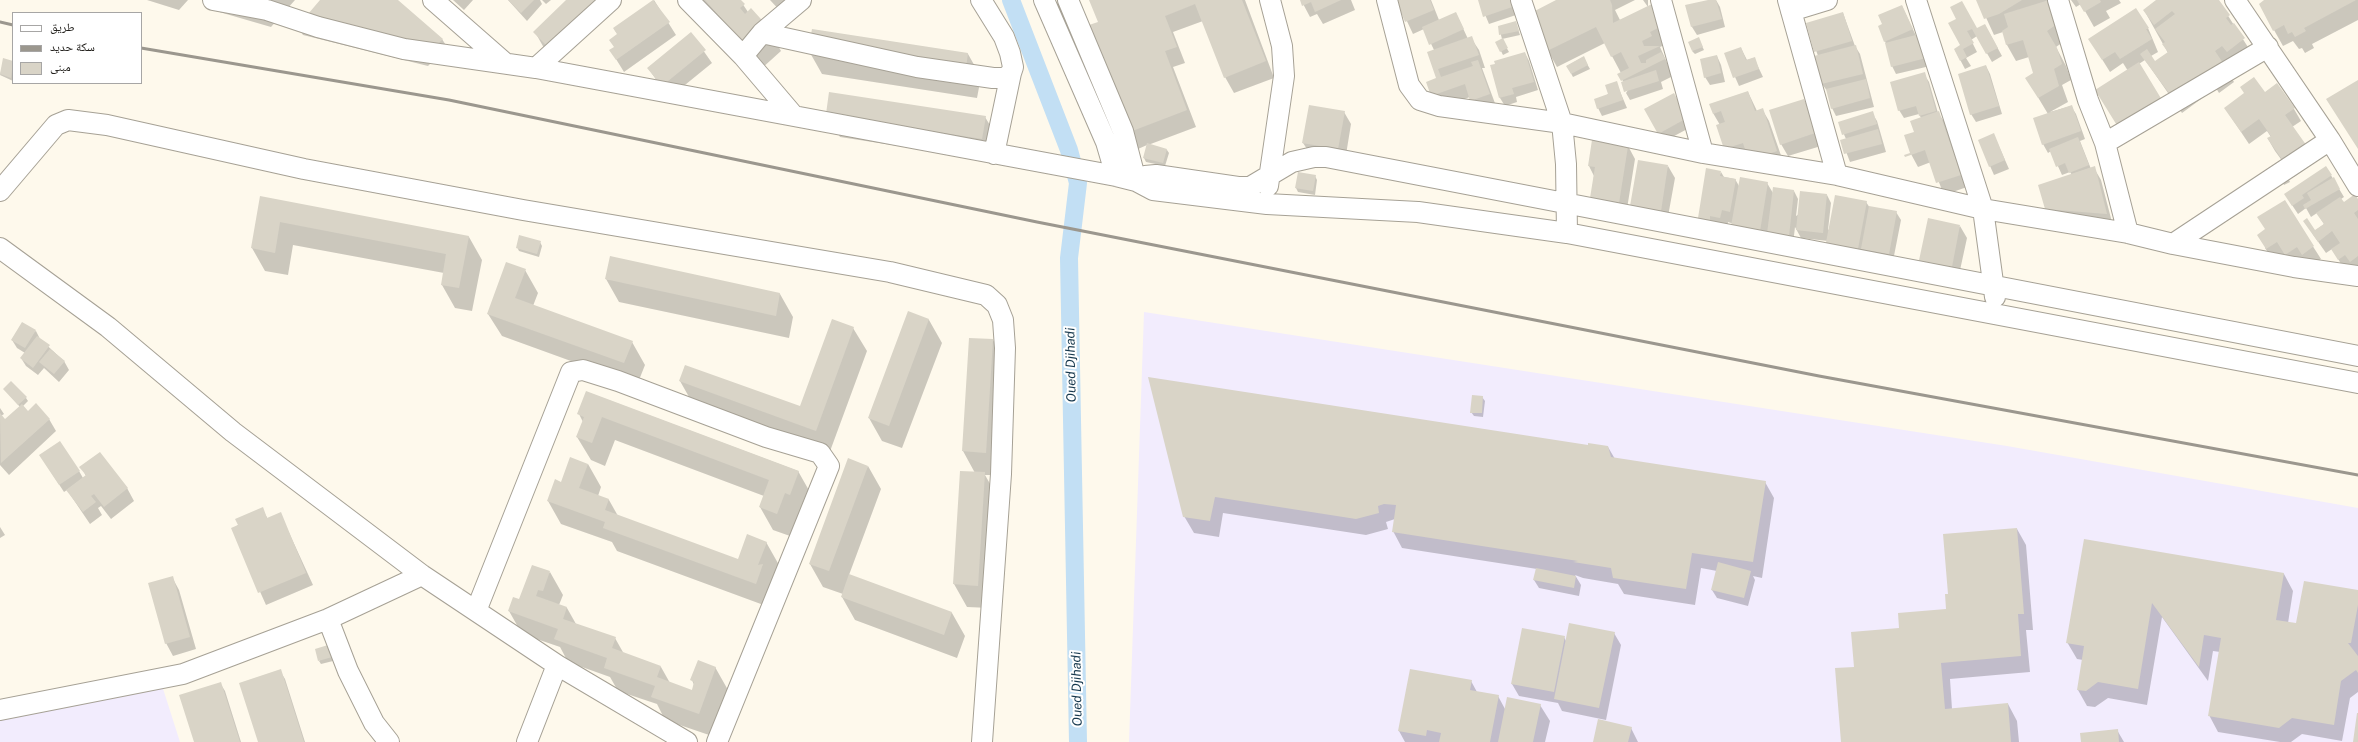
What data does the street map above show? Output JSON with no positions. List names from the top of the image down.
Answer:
{
  "water": ["Oued Djihadi"],
  "legend": ["طريق", "سكة حديد", "مبنى"]
}
